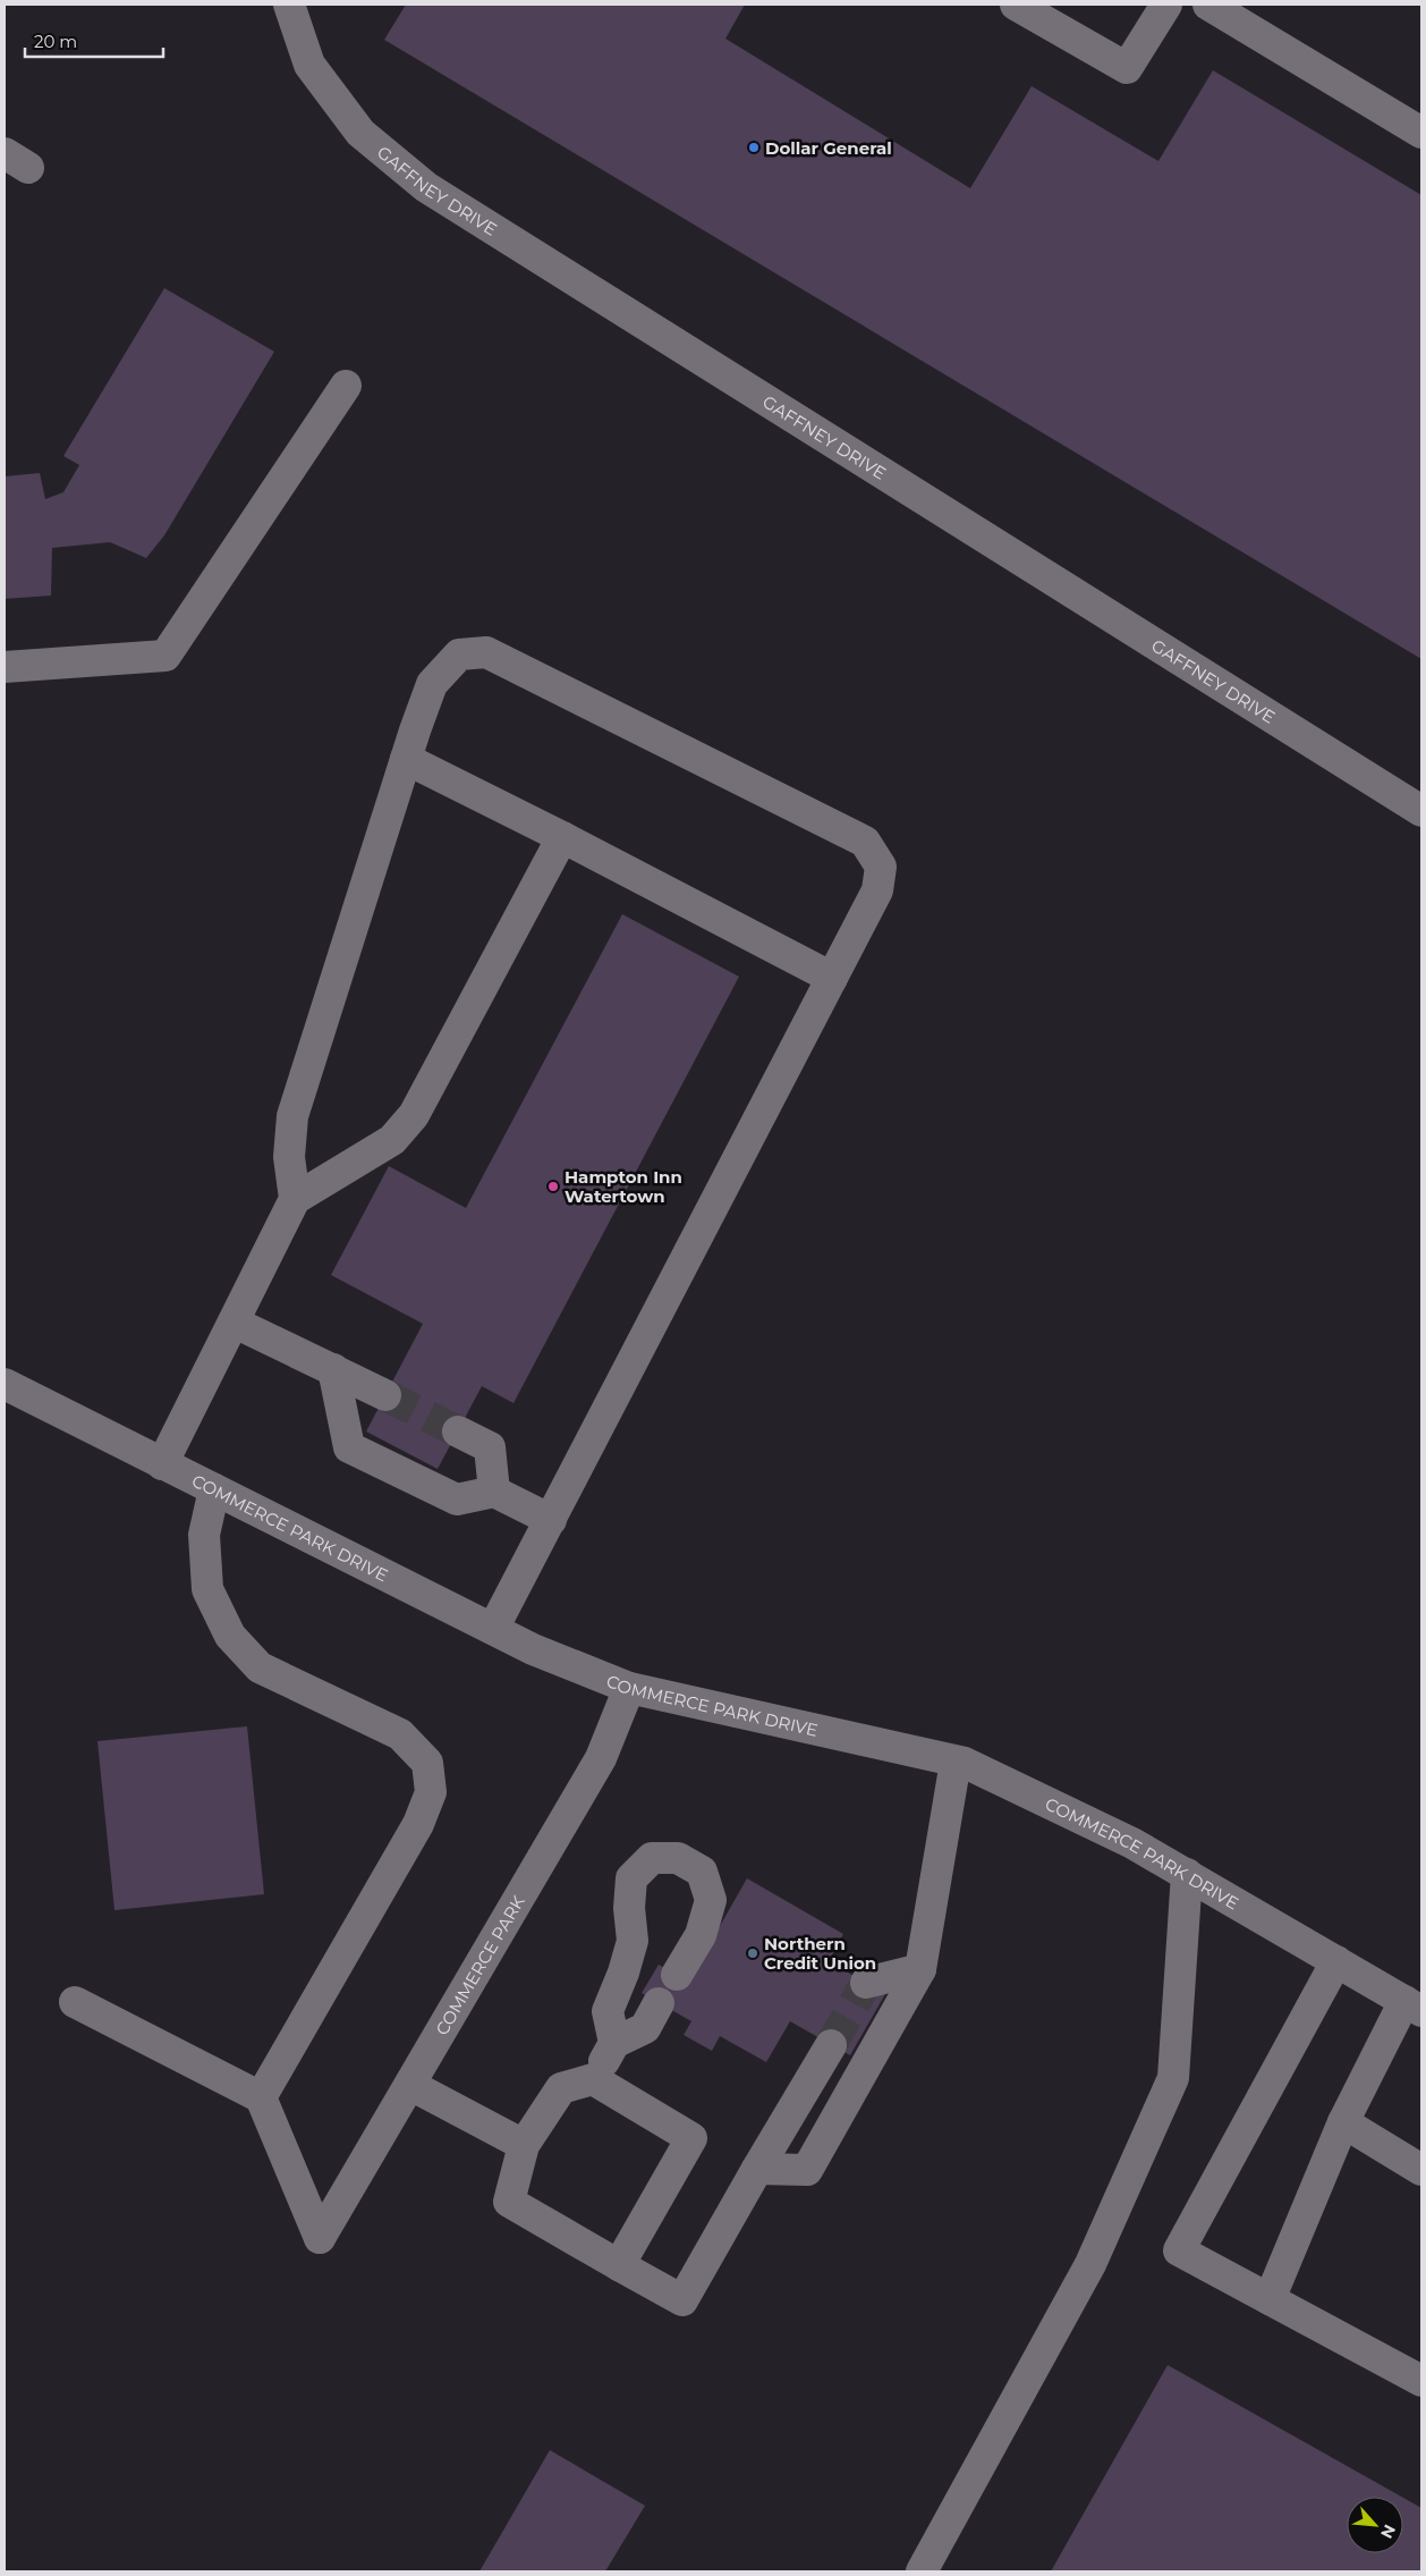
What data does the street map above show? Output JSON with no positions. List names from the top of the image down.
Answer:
{
  "streets": {
    "street": ["GAFFNEY DRIVE", "COMMERCE PARK DRIVE", "COMMERCE PARK"]
  },
  "crossings": [
    ["COMMERCE PARK DRIVE", "COMMERCE PARK"]
  ],
  "places": ["Dollar General", "Hampton Inn Watertown", "Northern Credit Union"],
  "scale_bar": "20 m",
  "north": "bottom right"
}
